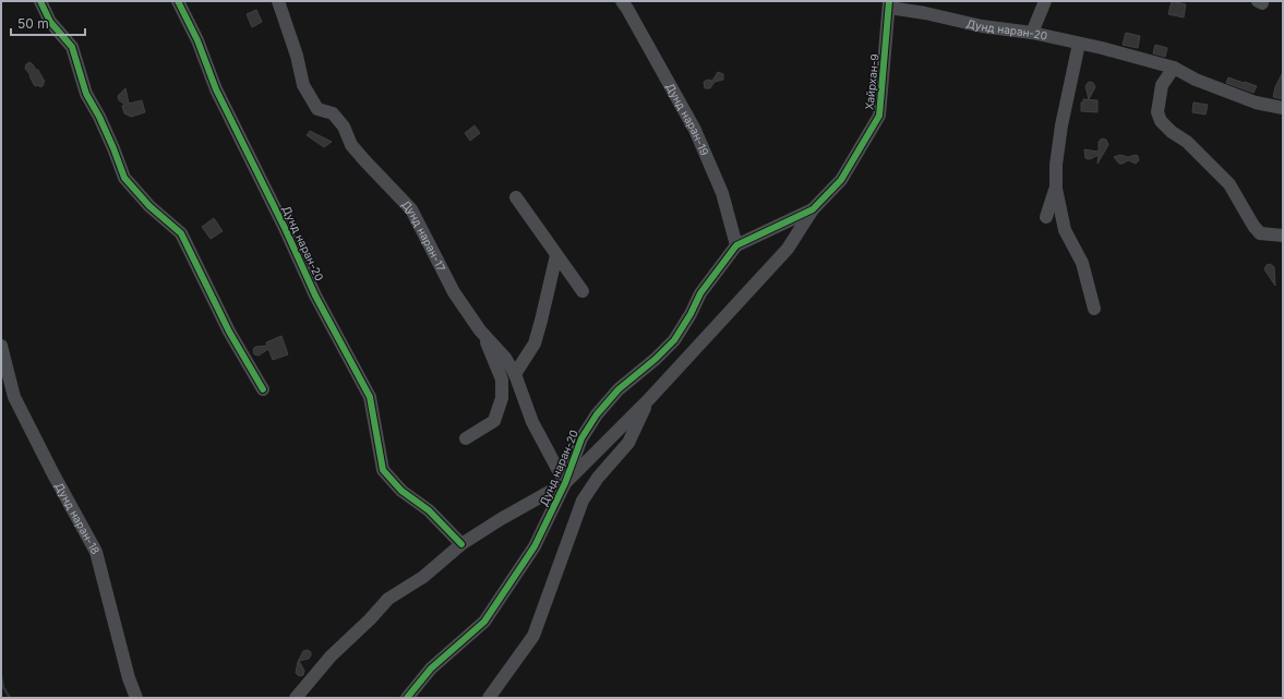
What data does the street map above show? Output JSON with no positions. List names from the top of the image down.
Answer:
{
  "streets": {
    "street": [
      "Дунд наран-20",
      "Хайрхан-9",
      "Дунд наран-19",
      "Дунд наран-17",
      "Дунд наран-18"
    ]
  },
  "crossings": [
    ["Дунд наран-20", "Хайрхан-9"],
    ["Дунд наран-20", "Дунд наран-19"],
    ["Дунд наран-20", "Дунд наран-17"]
  ],
  "scale_bar": "50 m"
}
